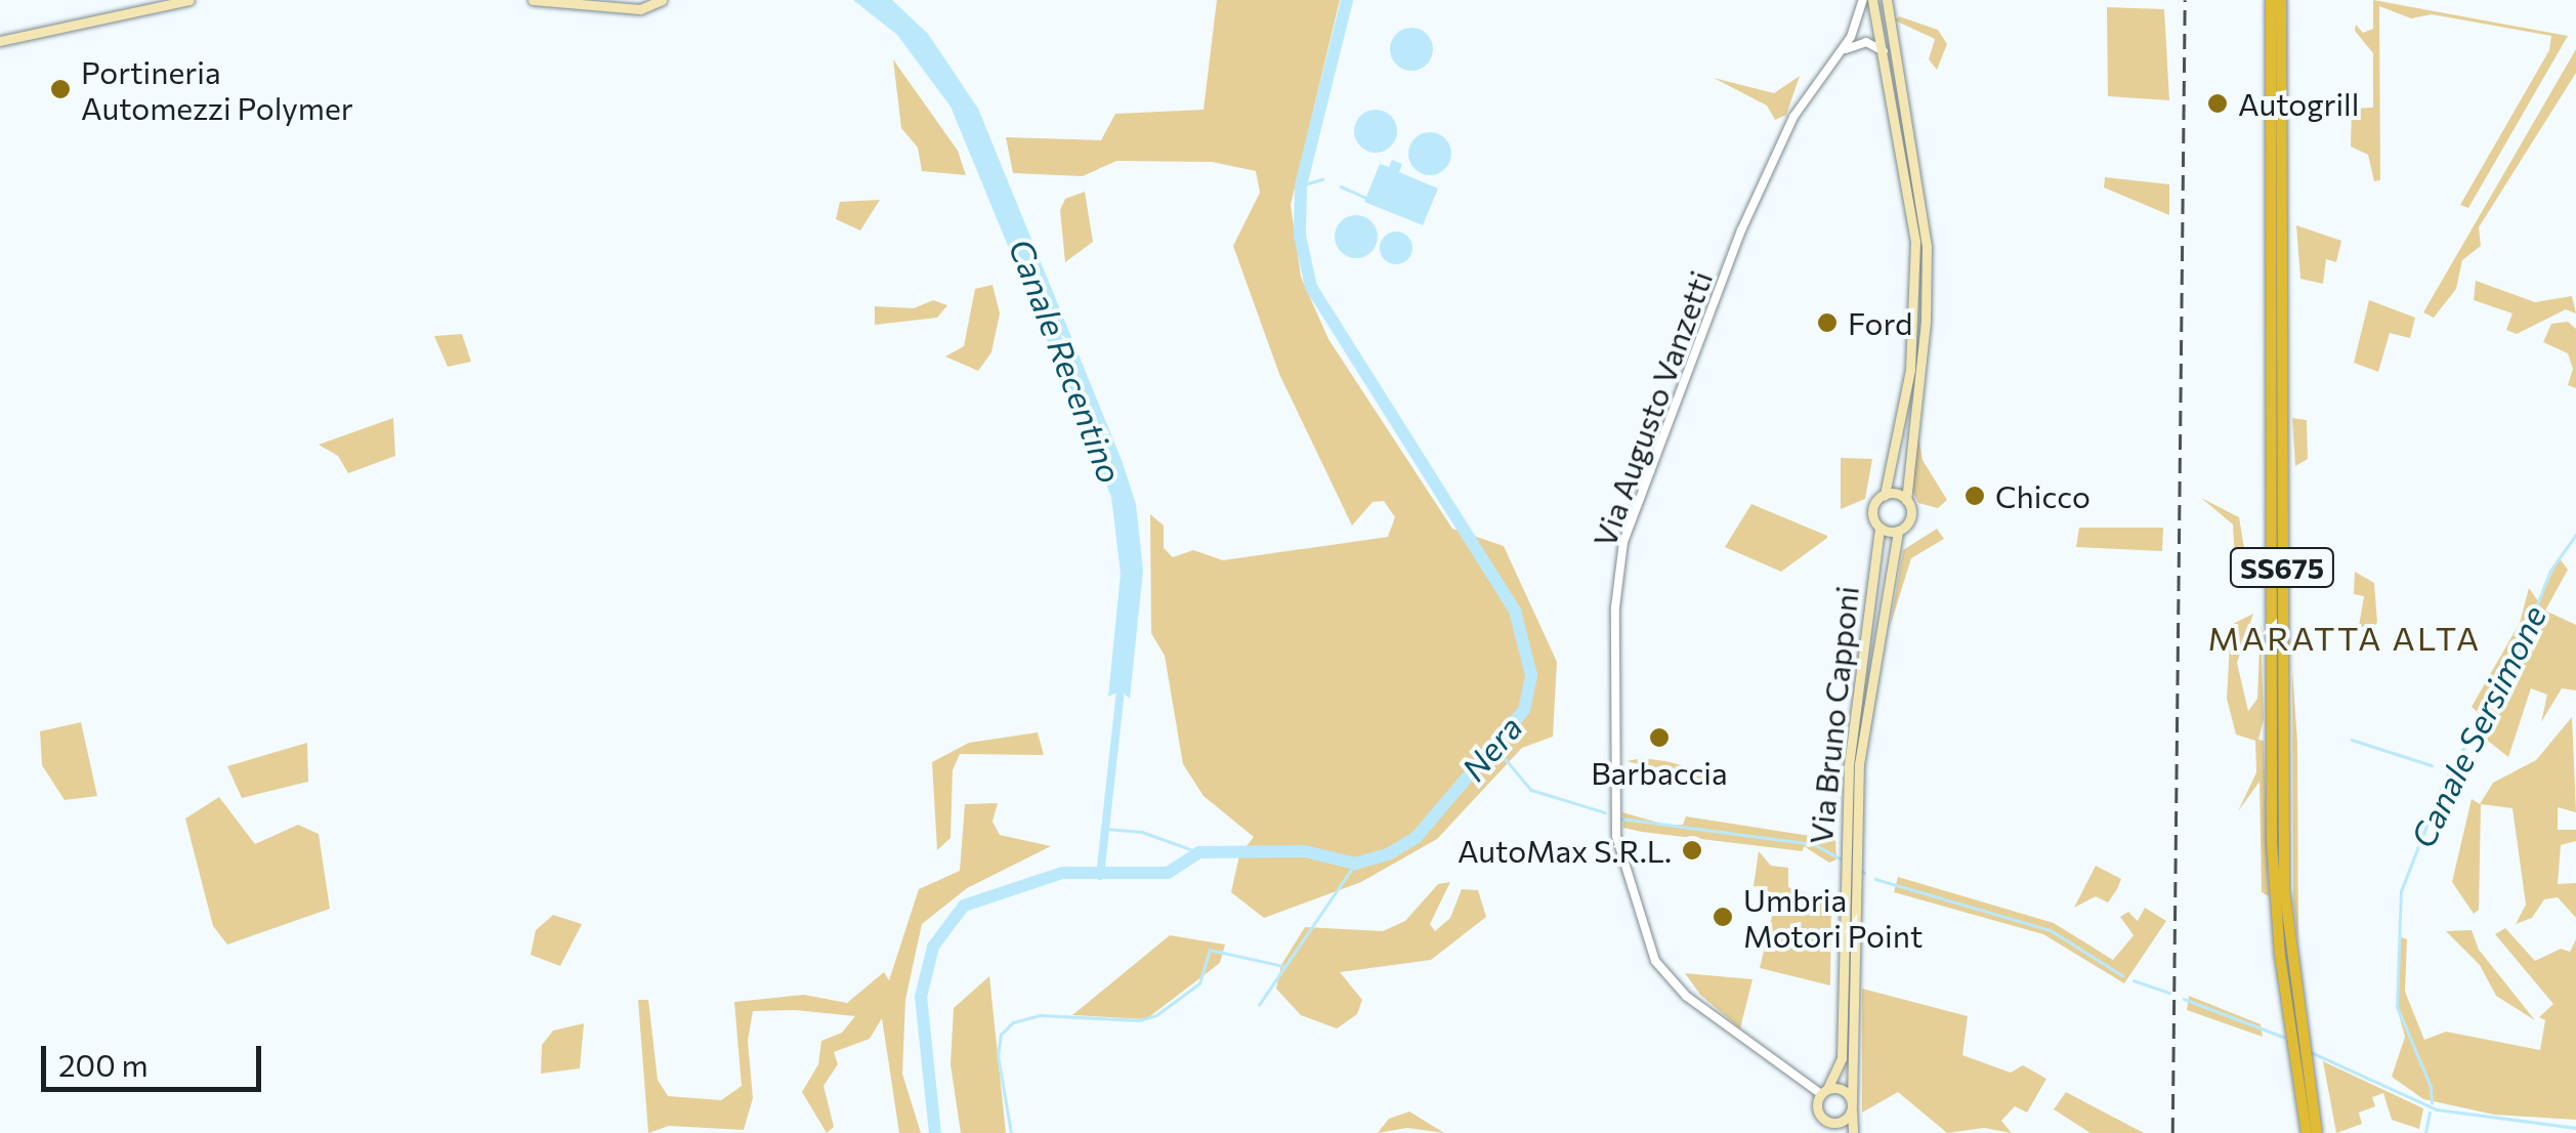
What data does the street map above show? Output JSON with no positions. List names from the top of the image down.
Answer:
{
  "streets": {
    "highway": ["SS675"],
    "main road": ["Via Bruno Capponi"],
    "street": ["Via Augusto Vanzetti"]
  },
  "crossings": [
    ["Via Augusto Vanzetti", "Via Bruno Capponi"]
  ],
  "districts": ["MARATTA ALTA"],
  "water": ["Canale Recentino", "Canale Sersimone", "Nera"],
  "places": [
    "Portineria Automezzi Polymer",
    "Autogrill",
    "Ford",
    "Chicco",
    "Barbaccia",
    "AutoMax S.R.L.",
    "Umbria Motori Point"
  ],
  "scale_bar": "200 m"
}
